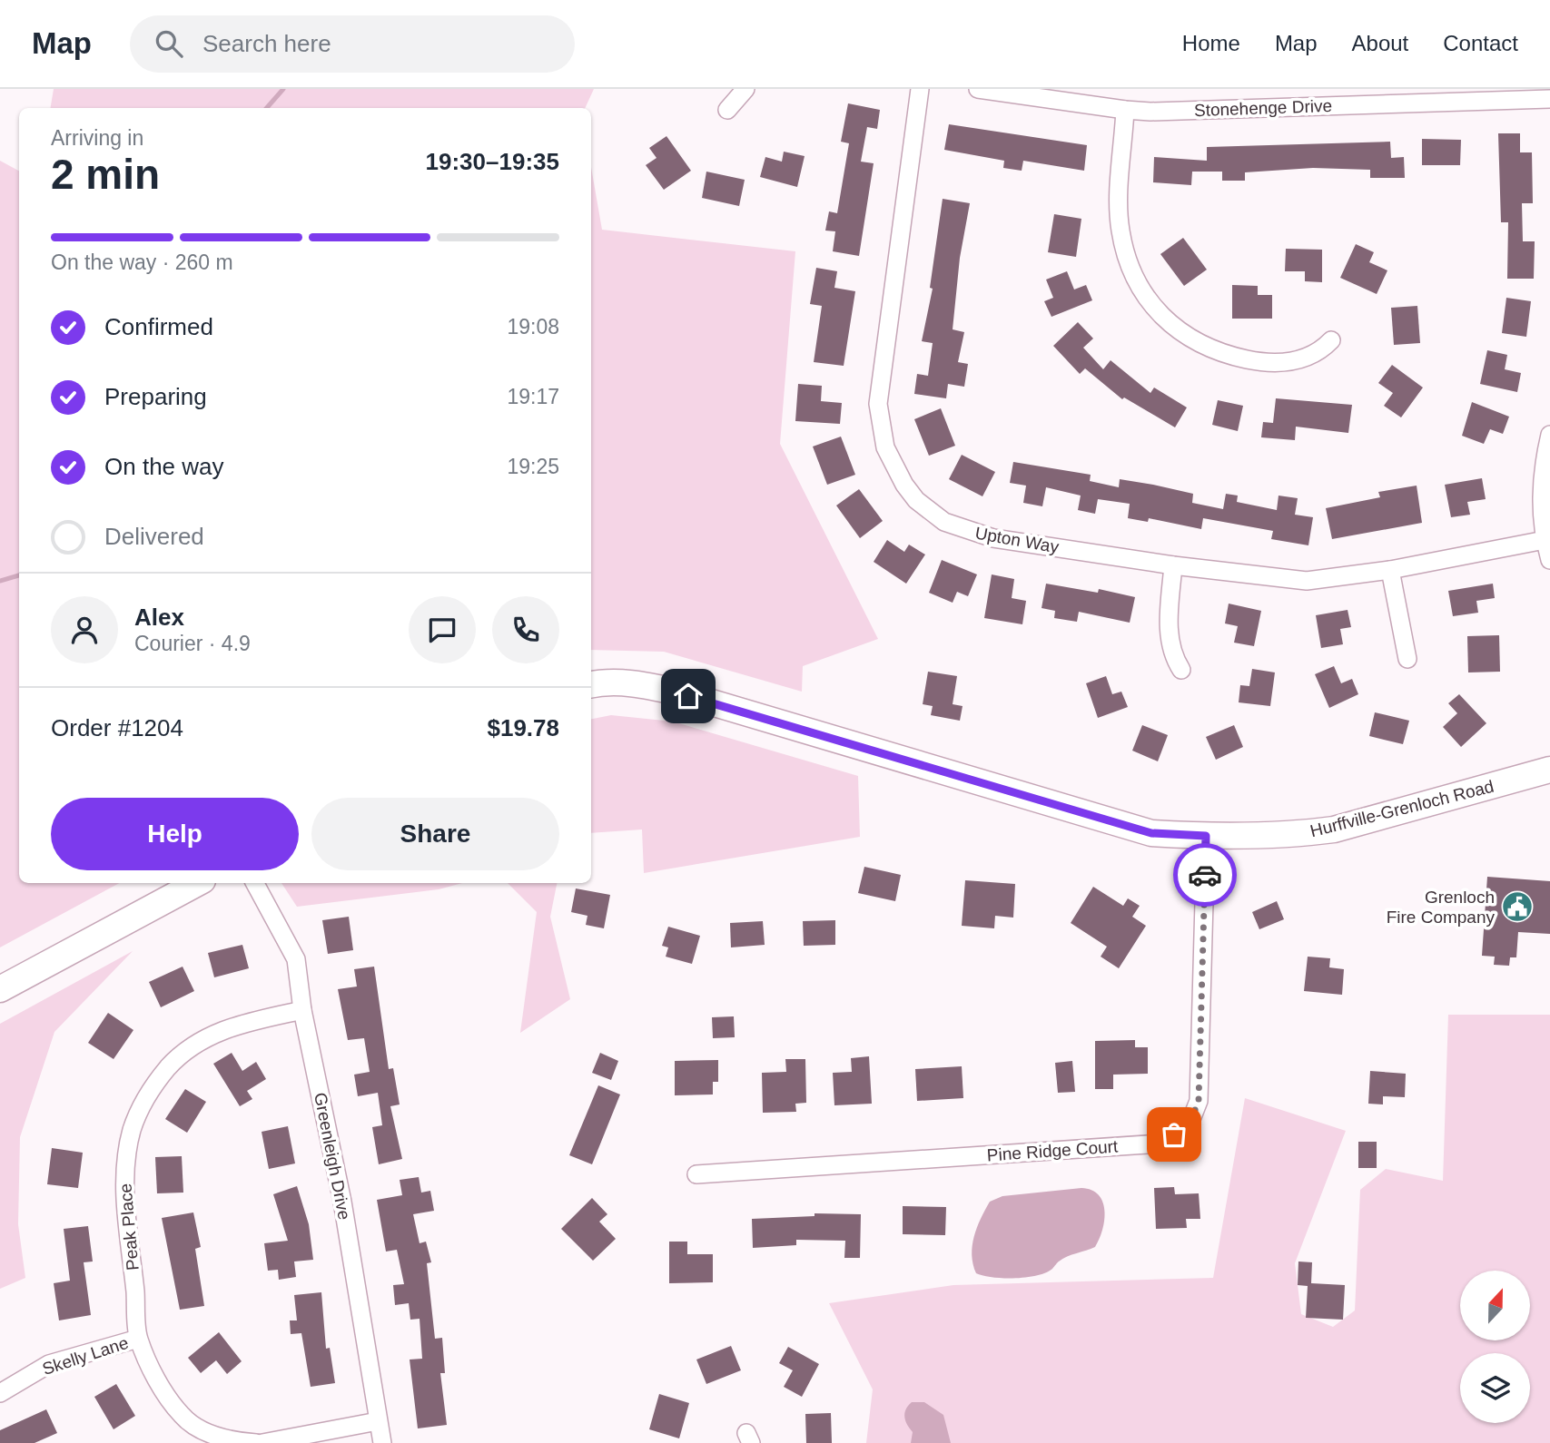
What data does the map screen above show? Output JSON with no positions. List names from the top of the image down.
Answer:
{
  "streets": {
    "main road": ["Hurffville-Grenloch Road"],
    "street": [
      "Stonehenge Drive",
      "Upton Way",
      "Pine Ridge Court",
      "Greenleigh Drive",
      "Peak Place",
      "Skelly Lane"
    ]
  },
  "crossings": [
    ["Hurffville-Grenloch Road", "Pine Ridge Court"],
    ["Greenleigh Drive", "Peak Place"],
    ["Peak Place", "Skelly Lane"]
  ],
  "places": {
    "public building": ["Grenloch Fire Company"]
  },
  "north": "top",
  "page": {
    "header": "Map",
    "search": "Search here",
    "nav": [
      "Home",
      "Map",
      "About",
      "Contact"
    ],
    "heading": ["2 min", "Arriving in", "19:30–19:35"],
    "panel": [
      "Alex",
      "Courier · 4.9",
      "Order #1204",
      "$19.78"
    ],
    "bar": "On the way · 260 m",
    "list": [
      ["Confirmed", "19:08"],
      ["Preparing", "19:17"],
      ["On the way", "19:25"],
      "Delivered"
    ],
    "buttons": ["Help", "Share"]
  }
}
